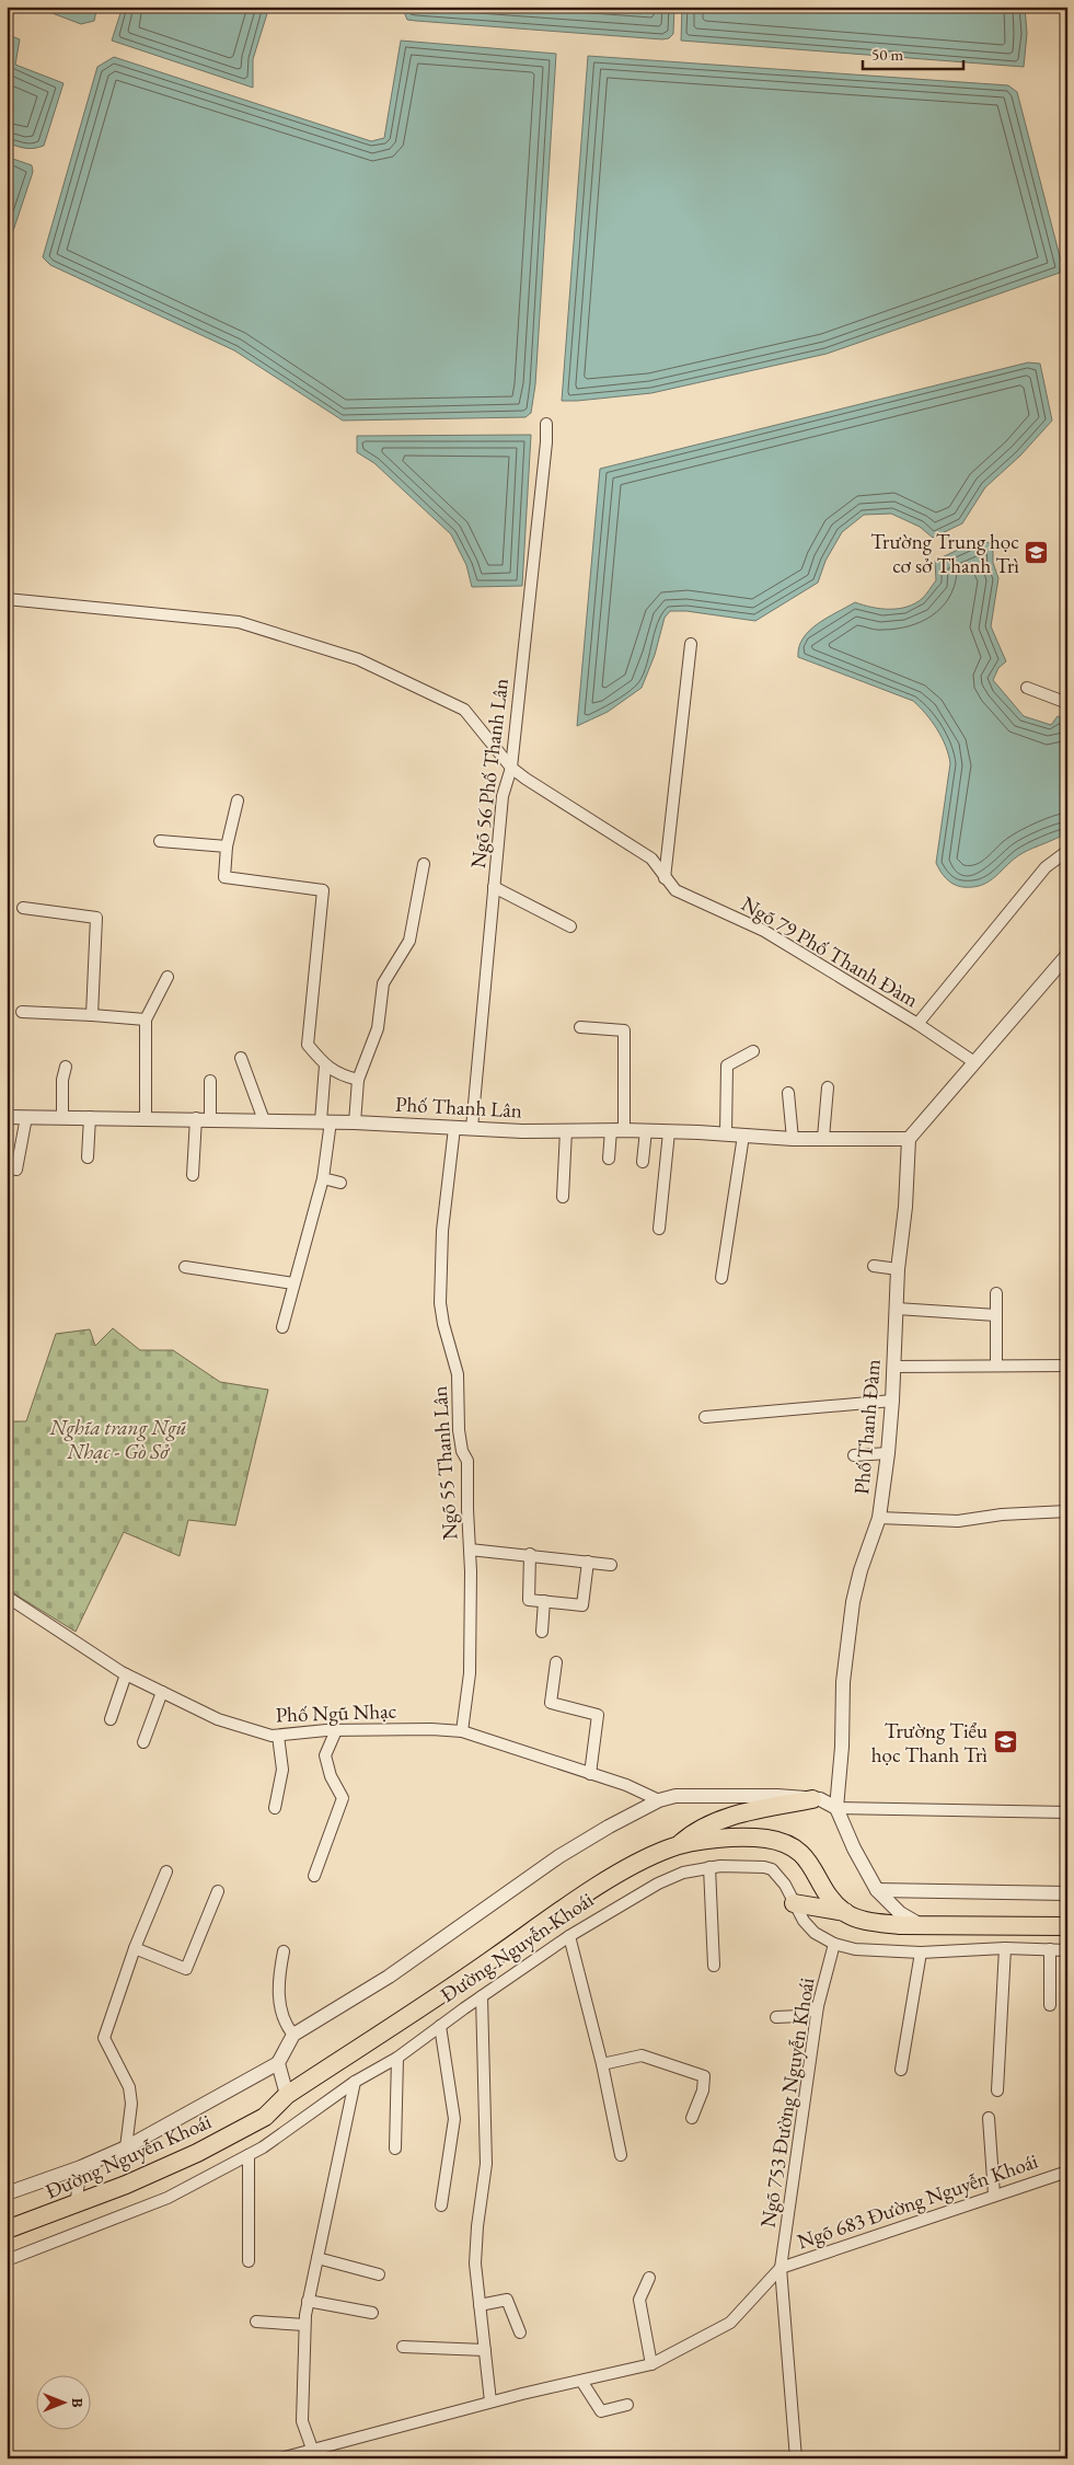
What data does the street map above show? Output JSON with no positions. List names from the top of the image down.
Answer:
{
  "streets": {
    "main road": ["Đường Nguyễn Khoái"],
    "street": [
      "Ngõ 56 Phố Thanh Lân",
      "Ngõ 79 Phố Thanh Đàm",
      "Phố Thanh Lân",
      "Phố Thanh Đàm",
      "Ngõ 55 Thanh Lân",
      "Phố Ngũ Nhạc",
      "Ngõ 753 Đường Nguyễn Khoái",
      "Ngõ 683 Đường Nguyễn Khoái"
    ]
  },
  "crossings": [
    ["Ngõ 56 Phố Thanh Lân", "Ngõ 79 Phố Thanh Đàm"],
    ["Ngõ 56 Phố Thanh Lân", "Phố Thanh Lân"],
    ["Phố Thanh Lân", "Phố Thanh Đàm"],
    ["Phố Thanh Lân", "Ngõ 55 Thanh Lân"],
    ["Phố Thanh Đàm", "Đường Nguyễn Khoái"],
    ["Ngõ 55 Thanh Lân", "Phố Ngũ Nhạc"],
    ["Đường Nguyễn Khoái", "Ngõ 753 Đường Nguyễn Khoái"],
    ["Ngõ 753 Đường Nguyễn Khoái", "Ngõ 683 Đường Nguyễn Khoái"]
  ],
  "parks": ["Nghĩa trang Ngũ Nhạc - Gò Sở"],
  "places": {
    "school or university": ["Trường Trung học cơ sở Thanh Trì", "Trường Tiểu học Thanh Trì"]
  },
  "scale_bar": "50 m",
  "north": "right"
}
